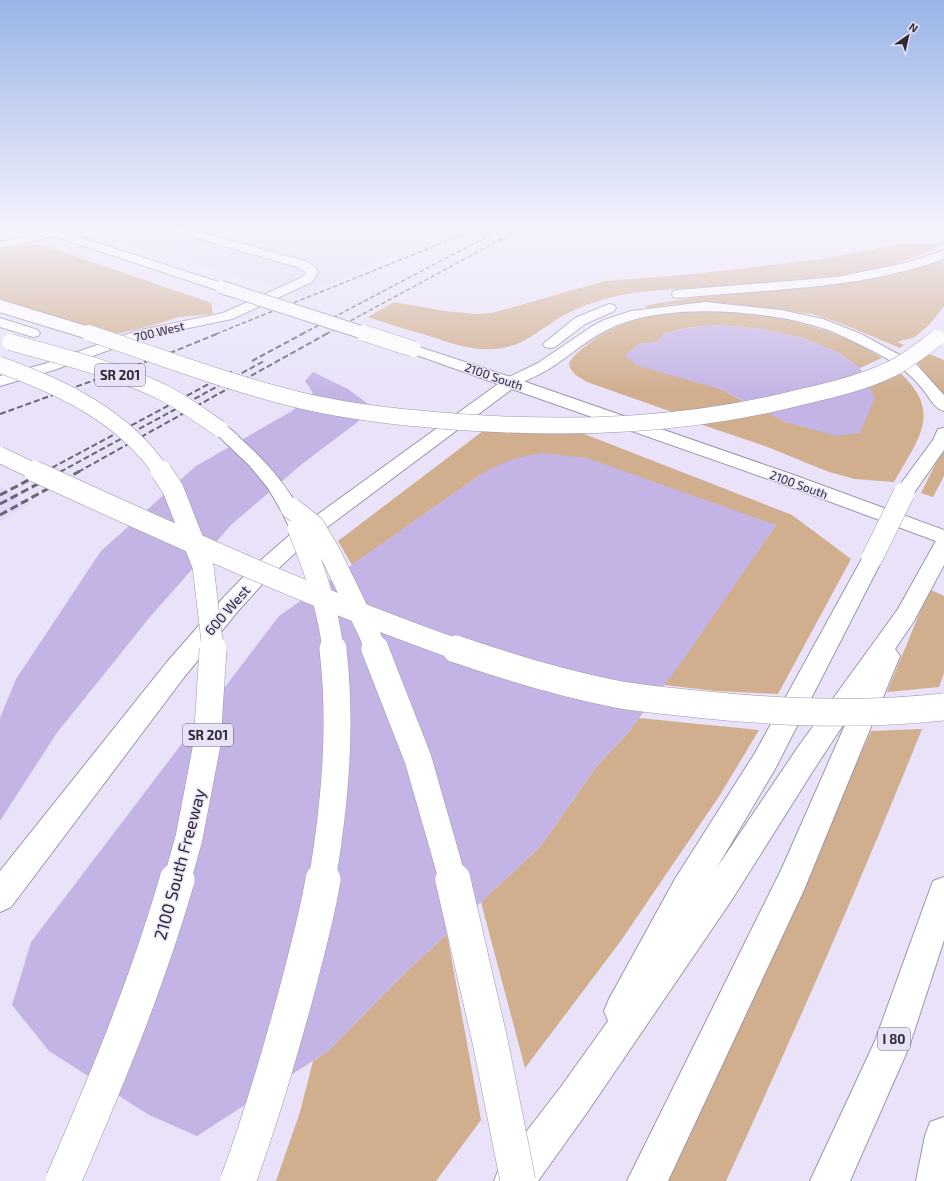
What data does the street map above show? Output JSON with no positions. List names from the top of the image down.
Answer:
{
  "streets": {
    "main road": [
      "700 West",
      "SR 201",
      "2100 South",
      "600 West",
      "2100 South Freeway",
      "I 80"
    ]
  },
  "crossings": [
    ["2100 South", "600 West"]
  ],
  "north": "top right"
}
